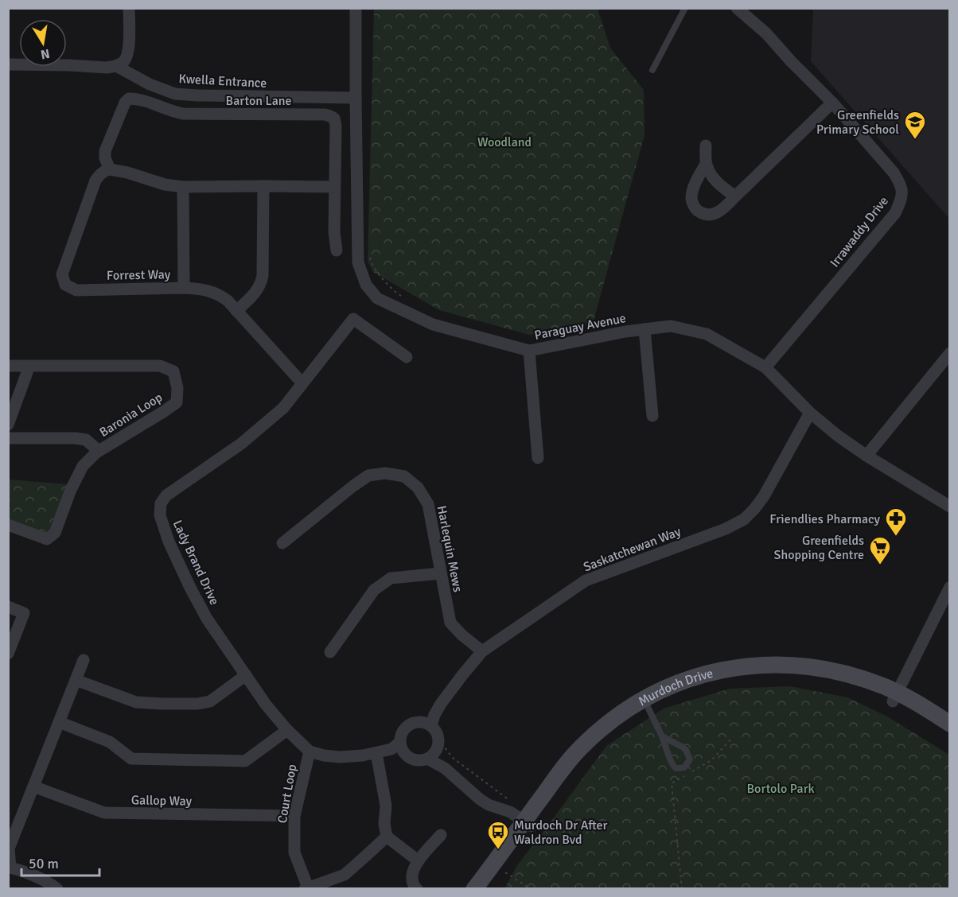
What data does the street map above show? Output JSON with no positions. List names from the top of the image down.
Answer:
{
  "streets": {
    "main road": ["Murdoch Drive"],
    "street": [
      "Kwella Entrance",
      "Barton Lane",
      "Irrawaddy Drive",
      "Forrest Way",
      "Paraguay Avenue",
      "Baronia Loop",
      "Harlequin Mews",
      "Saskatchewan Way",
      "Lady Brand Drive",
      "Court Loop",
      "Gallop Way"
    ]
  },
  "crossings": [
    ["Kwella Entrance", "Paraguay Avenue"],
    ["Barton Lane", "Forrest Way"],
    ["Irrawaddy Drive", "Paraguay Avenue"],
    ["Forrest Way", "Lady Brand Drive"],
    ["Paraguay Avenue", "Saskatchewan Way"],
    ["Harlequin Mews", "Saskatchewan Way"],
    ["Lady Brand Drive", "Court Loop"],
    ["Court Loop", "Gallop Way"]
  ],
  "parks": ["Woodland", "Bortolo Park"],
  "places": {
    "school or university": ["Greenfields Primary School"],
    "pharmacy": ["Friendlies Pharmacy"],
    "supermarket": ["Greenfields Shopping Centre"],
    "bus stop": ["Murdoch Dr After Waldron Bvd"]
  },
  "scale_bar": "50 m",
  "north": "bottom"
}
